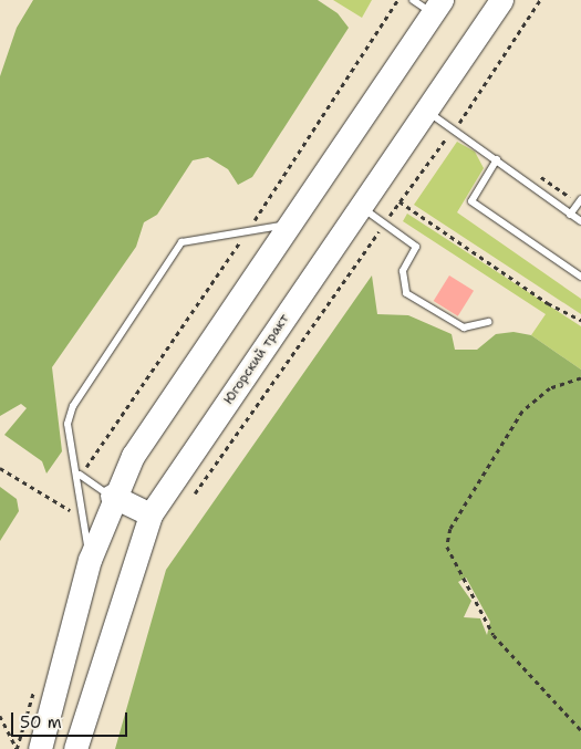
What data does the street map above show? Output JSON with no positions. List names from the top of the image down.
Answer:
{
  "streets": {
    "main road": ["Югорский тракт"]
  },
  "scale_bar": "50 m"
}
